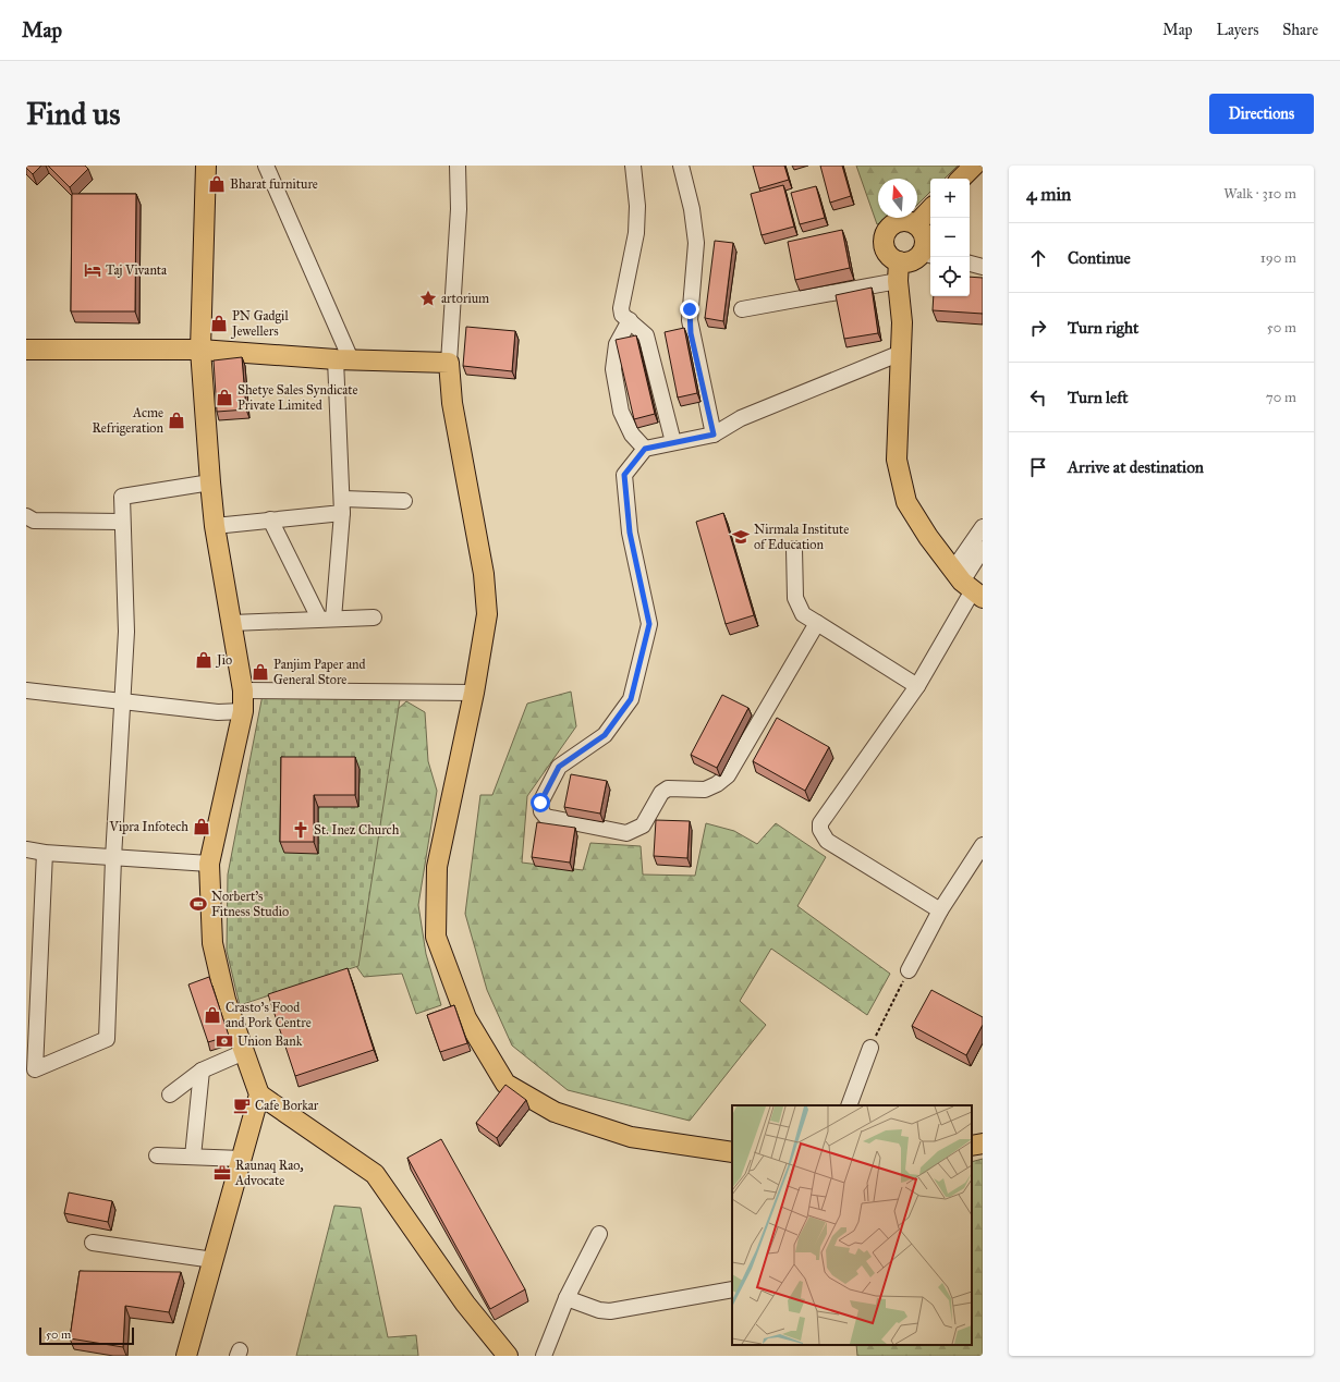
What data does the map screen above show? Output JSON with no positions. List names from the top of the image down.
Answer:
{
  "places": {
    "shop": [
      "Bharat furniture",
      "PN Gadgil Jewellers",
      "Shetye Sales Syndicate Private Limited",
      "Acme Refrigeration",
      "Jio",
      "Panjim Paper and General Store",
      "Vipra Infotech",
      "Crasto's Food and Pork Centre"
    ],
    "hotel": ["Taj Vivanta"],
    "place": ["artorium"],
    "school or university": ["Nirmala Institute of Education"],
    "church": ["St. Inez Church"],
    "sports": ["Norbert's Fitness Studio"],
    "bank": ["Union Bank"],
    "cafe": ["Cafe Borkar"],
    "office": ["Raunaq Rao, Advocate"]
  },
  "scale_bar": "50 m",
  "north": "top",
  "page": {
    "header": "Map",
    "nav": ["Map", "Layers", "Share"],
    "buttons": "Directions",
    "title": "Find us",
    "heading": ["4 min", "Walk · 310 m"],
    "map_buttons": ["+", "−"],
    "list": [
      ["Continue", "190 m"],
      ["Turn right", "50 m"],
      ["Turn left", "70 m"],
      "Arrive at destination"
    ],
    "scale": "50 m"
  }
}
